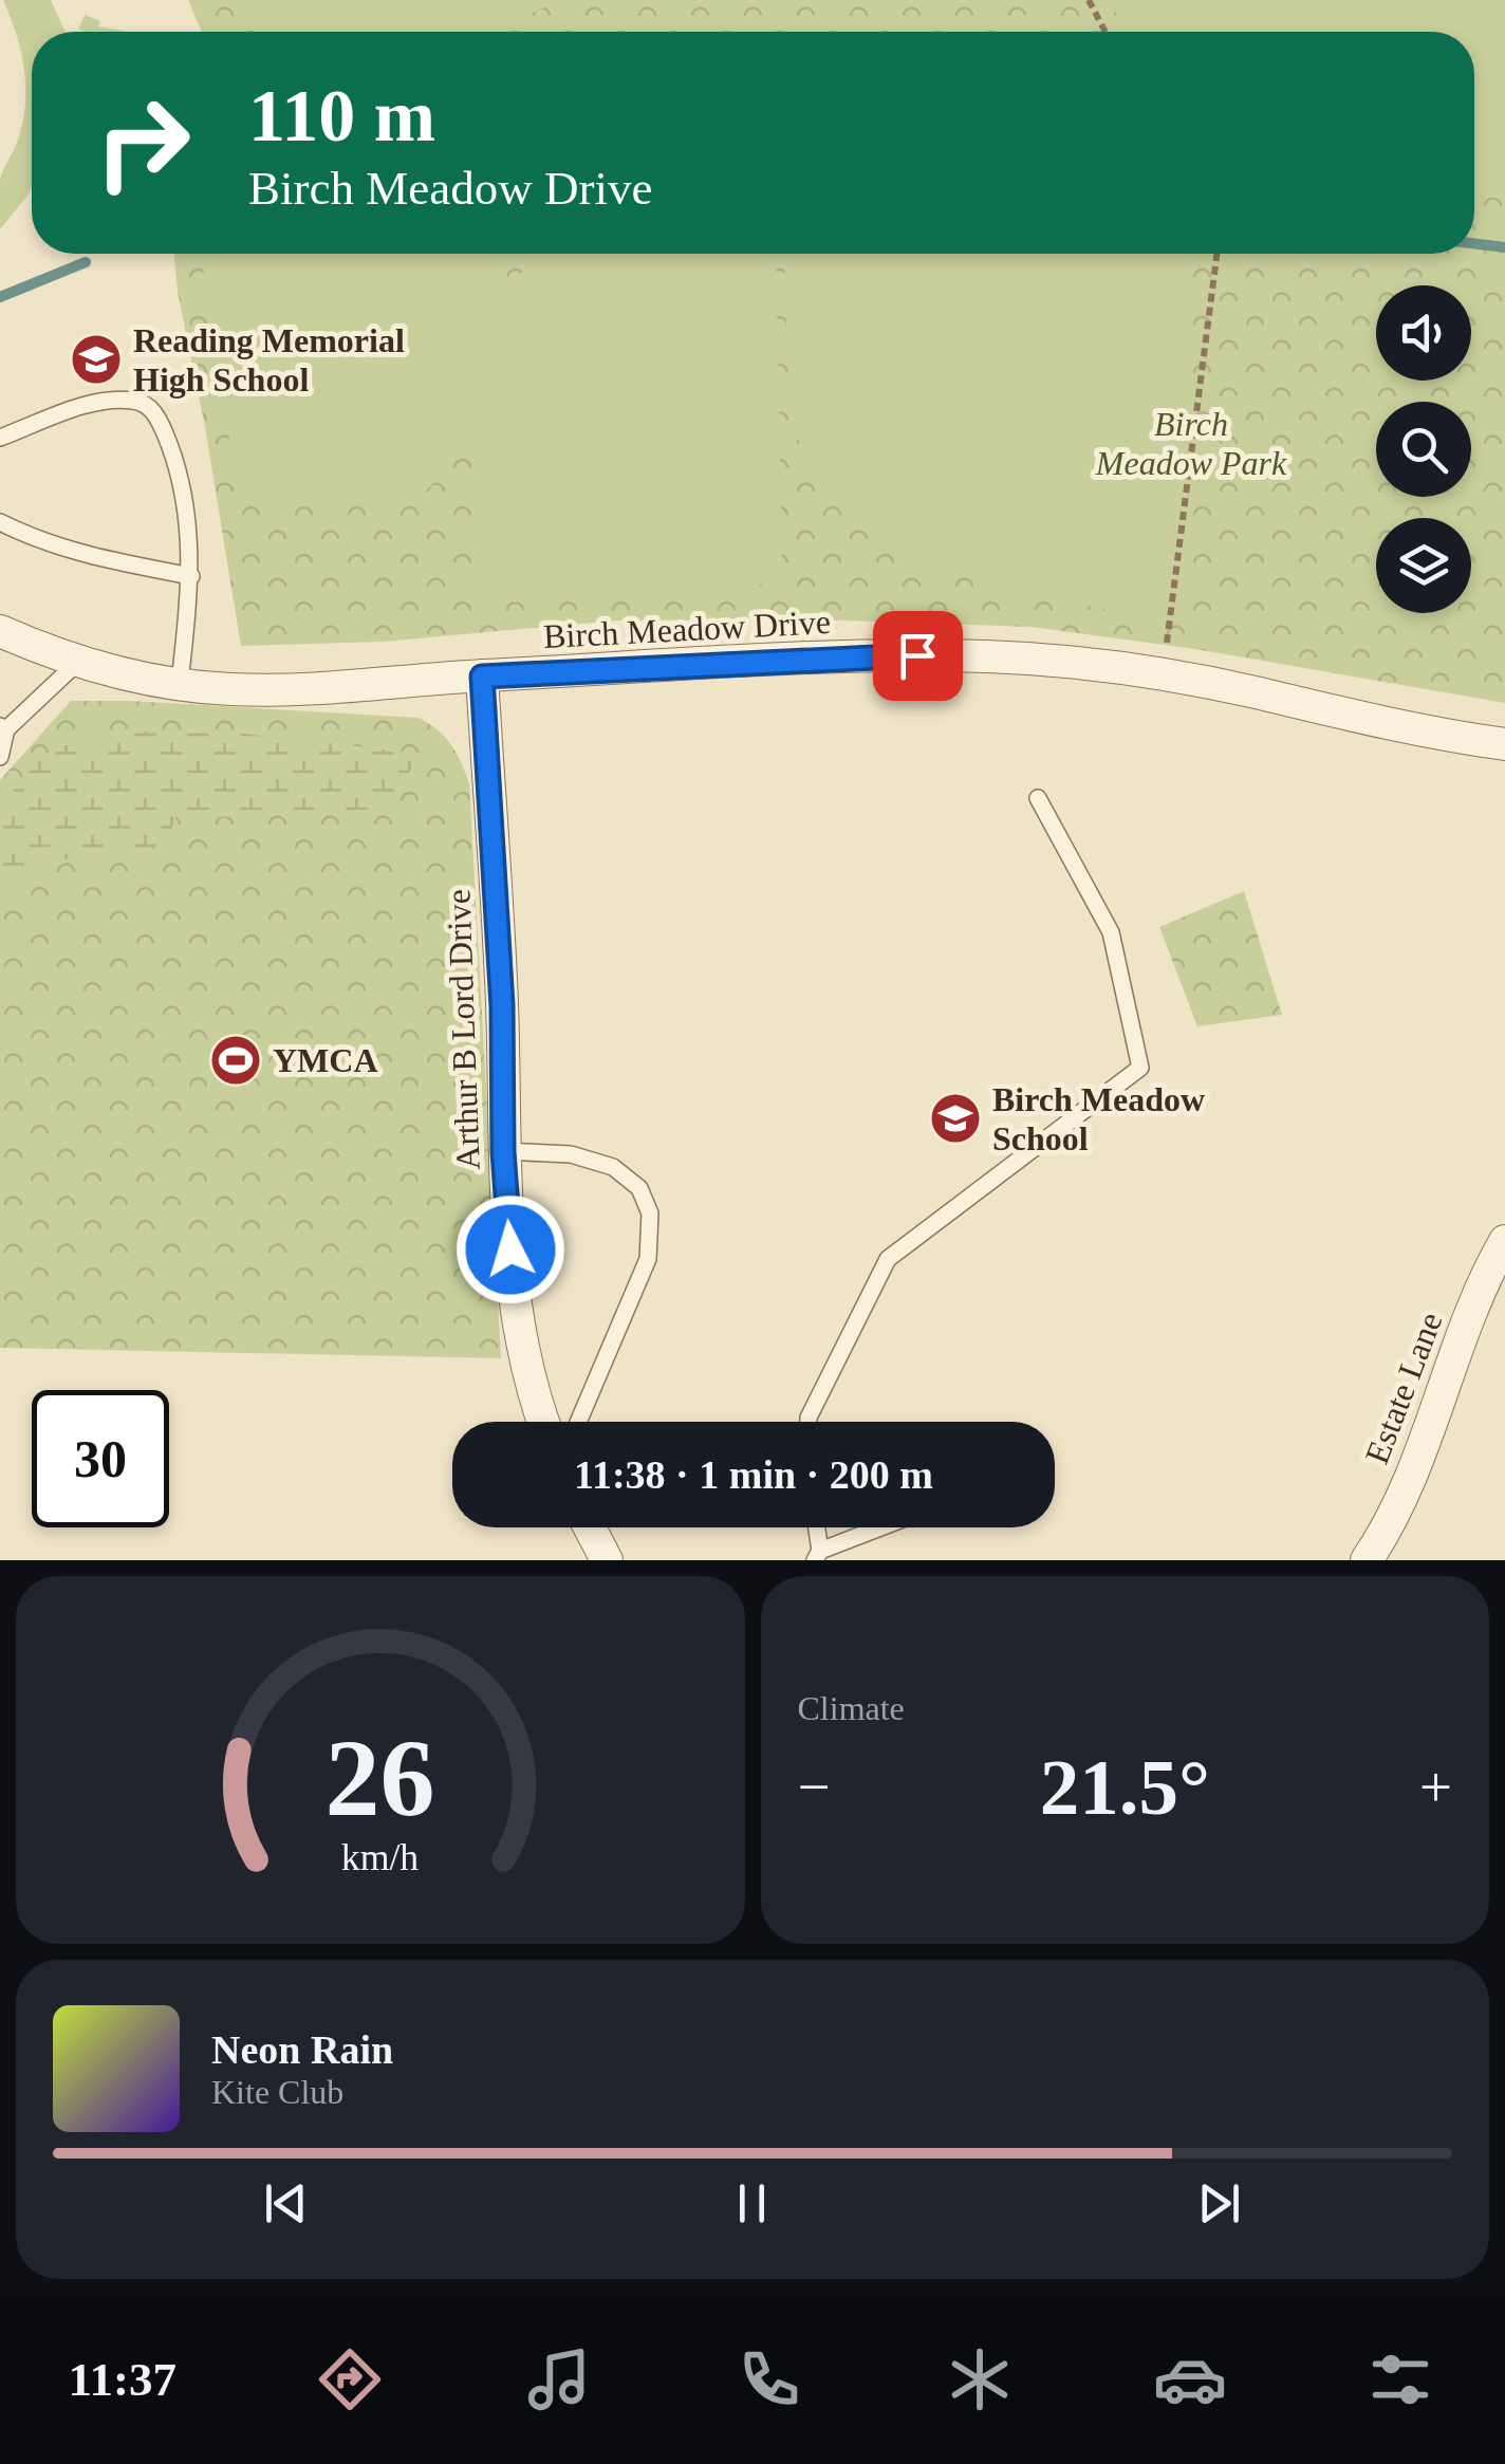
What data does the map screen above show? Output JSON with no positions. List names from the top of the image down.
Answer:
{
  "streets": {
    "street": ["Birch Meadow Drive", "Arthur B Lord Drive", "Estate Lane"]
  },
  "crossings": [
    ["Birch Meadow Drive", "Arthur B Lord Drive"]
  ],
  "parks": ["Birch Meadow Park"],
  "places": {
    "school or university": ["Reading Memorial High School", "Birch Meadow School"],
    "sports": ["YMCA"]
  },
  "page": {
    "turn": ["110 m", "Birch Meadow Drive"],
    "limit": "30",
    "trip": "11:38 · 1 min · 200 m",
    "tile": "Climate",
    "heat": ["−", "21.5°", "+"],
    "song": ["Neon Rain", "Kite Club"],
    "tabs": "11:37",
    "gauge": ["26", "km/h"]
  }
}
